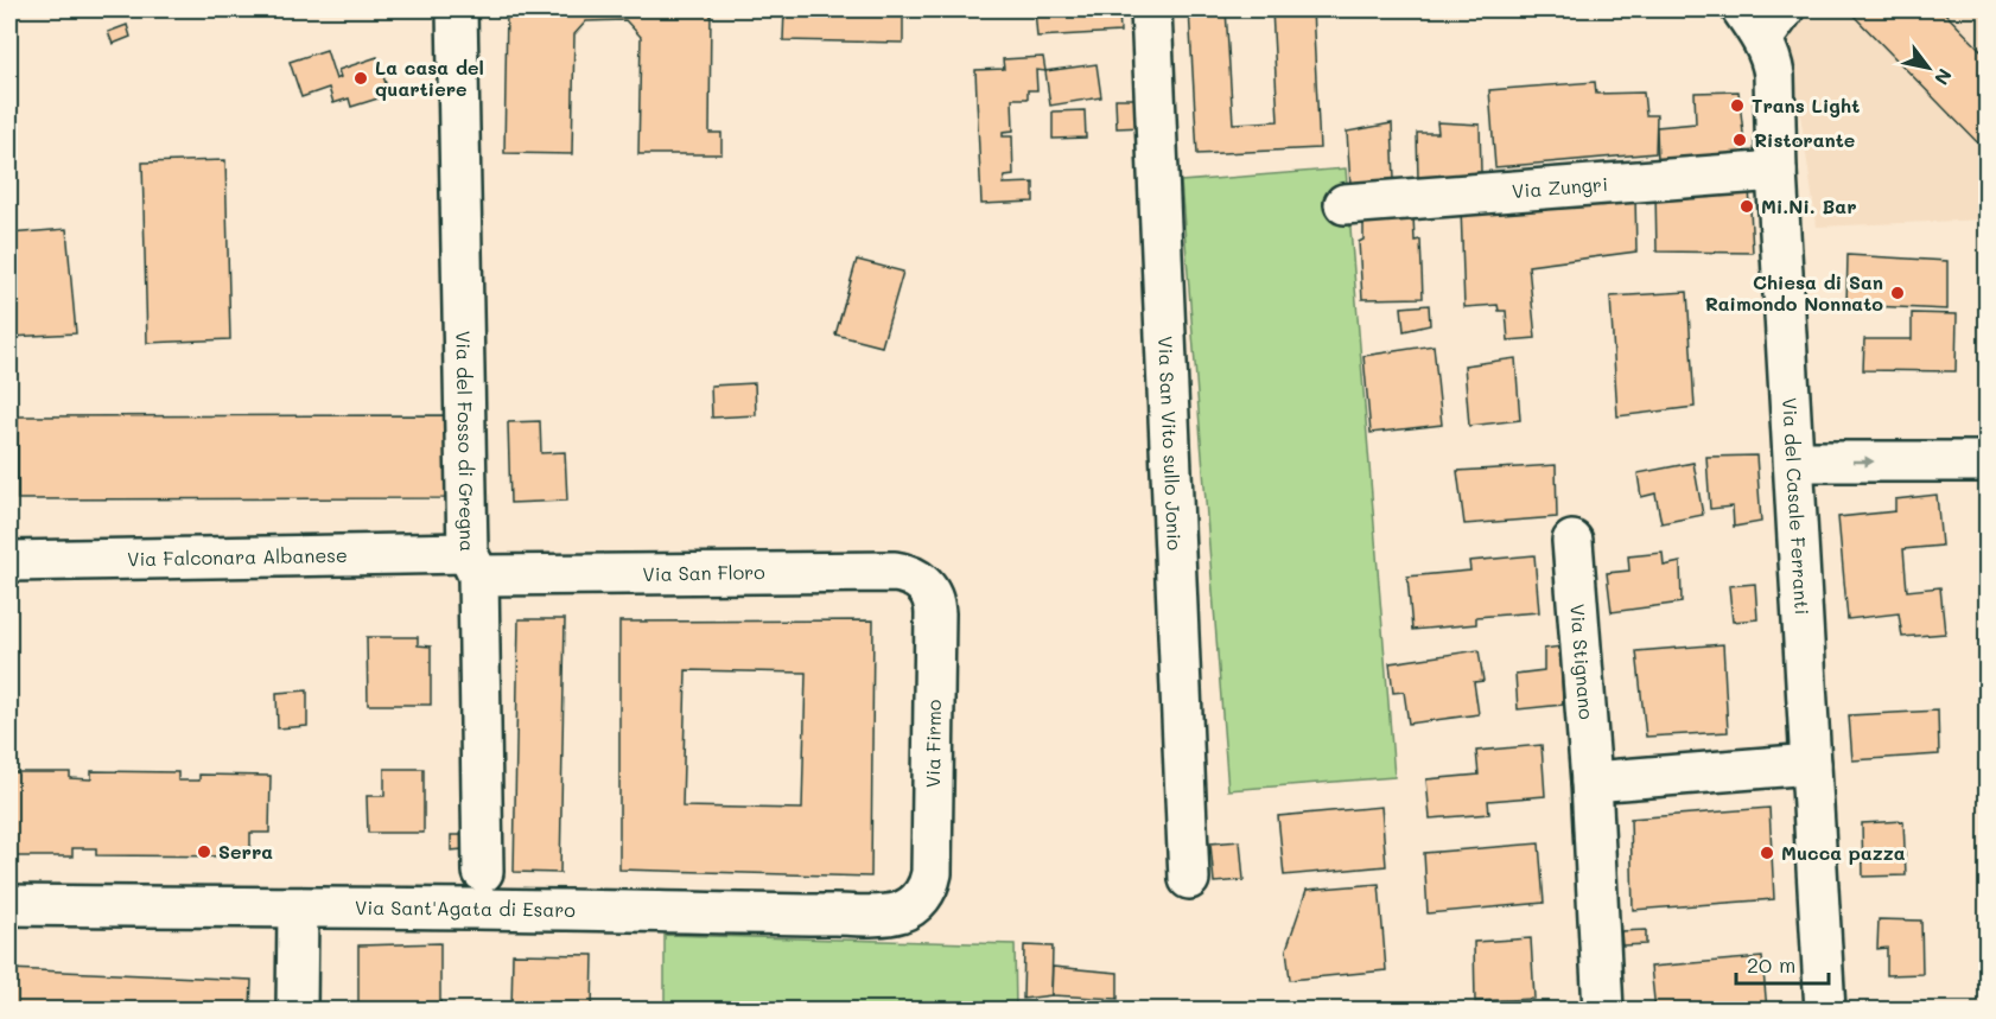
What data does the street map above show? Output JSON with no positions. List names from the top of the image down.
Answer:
{
  "streets": {
    "street": [
      "Via Zungri",
      "Via del Fosso di Gregna",
      "Via San Vito sullo Jonio",
      "Via del Casale Ferranti",
      "Via Falconara Albanese",
      "Via San Floro",
      "Via Stignano",
      "Via Firmo",
      "Via Sant'Agata di Esaro"
    ]
  },
  "crossings": [
    ["Via Zungri", "Via del Casale Ferranti"],
    ["Via del Fosso di Gregna", "Via Falconara Albanese"],
    ["Via del Fosso di Gregna", "Via San Floro"],
    ["Via Falconara Albanese", "Via San Floro"],
    ["Via San Floro", "Via Firmo"],
    ["Via Firmo", "Via Sant'Agata di Esaro"]
  ],
  "places": [
    "La casa del quartiere",
    "Trans Light",
    "Ristorante",
    "Mi.Ni. Bar",
    "Chiesa di San Raimondo Nonnato",
    "Serra",
    "Mucca pazza"
  ],
  "scale_bar": "20 m",
  "north": "bottom right"
}
